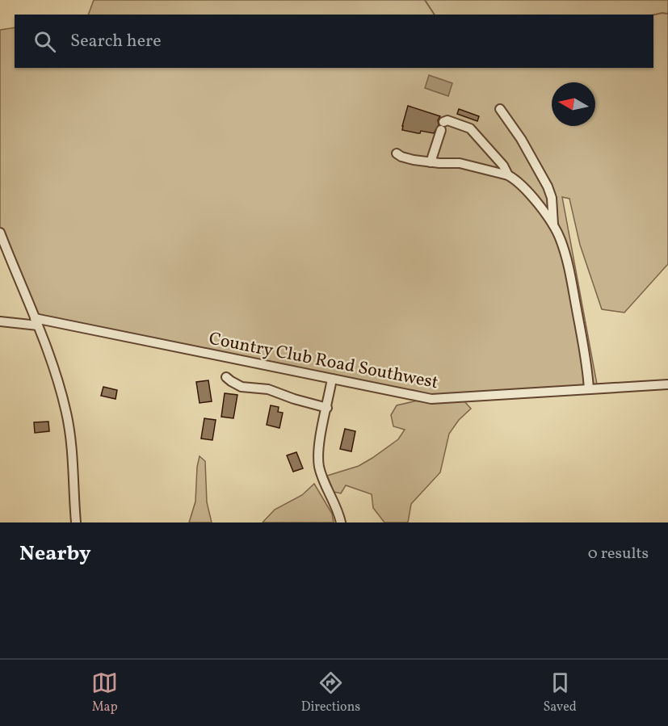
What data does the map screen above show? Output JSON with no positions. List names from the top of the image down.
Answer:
{
  "streets": {
    "street": ["Country Club Road Southwest"]
  },
  "north": "left",
  "page": {
    "search": "Search here",
    "heading": ["Nearby", "0 results"],
    "nav": ["Map", "Directions", "Saved"]
  }
}
